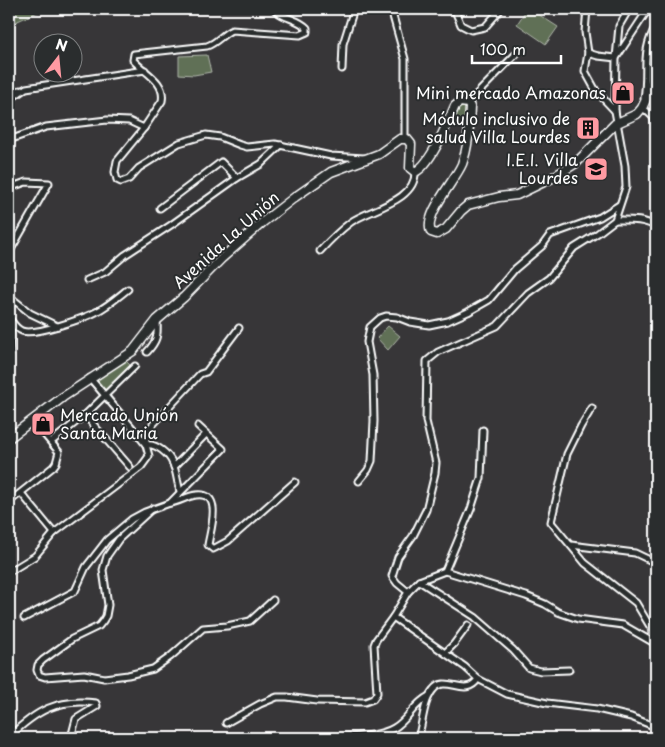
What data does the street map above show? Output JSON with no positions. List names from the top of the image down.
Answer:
{
  "streets": {
    "main road": ["Avenida La Unión"]
  },
  "places": {
    "shop": ["Mini mercado Amazonas", "Mercado Unión Santa Maria"],
    "building": ["Módulo inclusivo de salud Villa Lourdes"],
    "school or university": ["I.E.I. Villa Lourdes"]
  },
  "scale_bar": "100 m",
  "north": "top"
}
